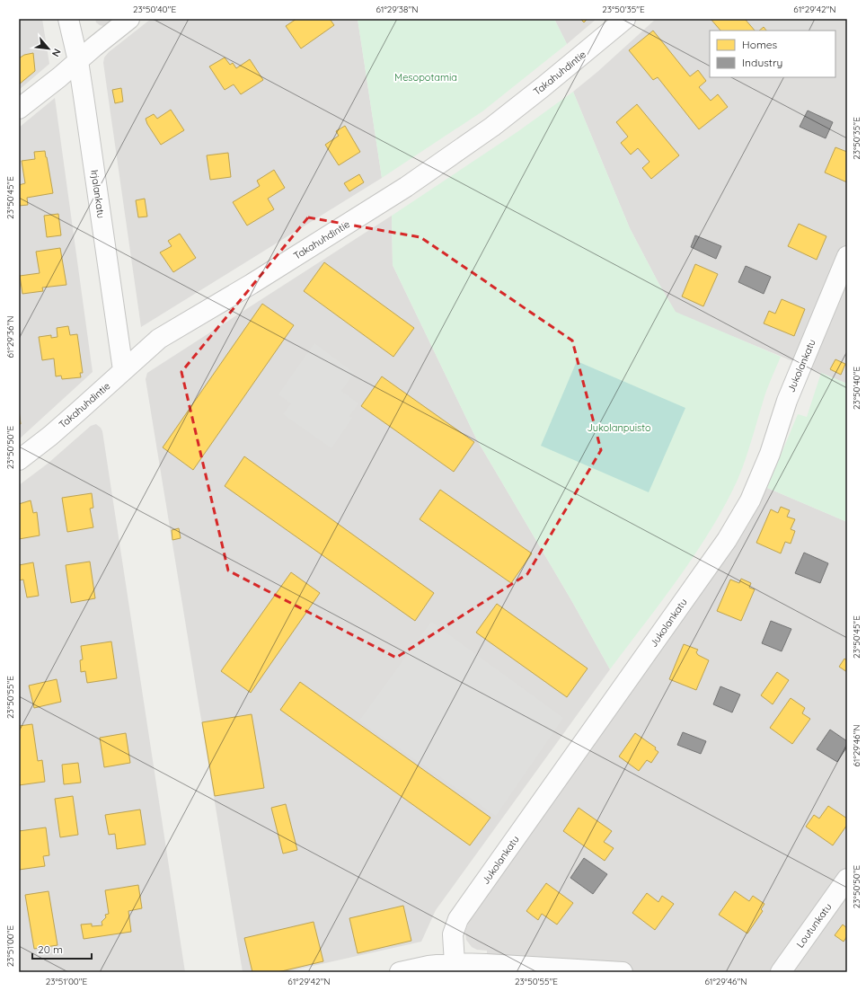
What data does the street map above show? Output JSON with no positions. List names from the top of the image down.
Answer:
{
  "streets": {
    "street": [
      "Takahuhdintie",
      "Irjalankatu",
      "Jukolankatu",
      "Loutunkatu"
    ]
  },
  "crossings": [
    ["Takahuhdintie", "Irjalankatu"]
  ],
  "parks": ["Mesopotamia", "Jukolanpuisto"],
  "legend": ["Homes", "Industry"],
  "scale_bar": "20 m",
  "north": "bottom right",
  "coordinates": [
    "23°50'40\"E",
    "61°29'38\"N",
    "23°50'35\"E",
    "61°29'42\"N",
    "23°50'45\"E",
    "61°29'36\"N",
    "23°50'50\"E",
    "23°50'55\"E",
    "61°29'46\"N",
    "23°51'00\"E"
  ]
}
